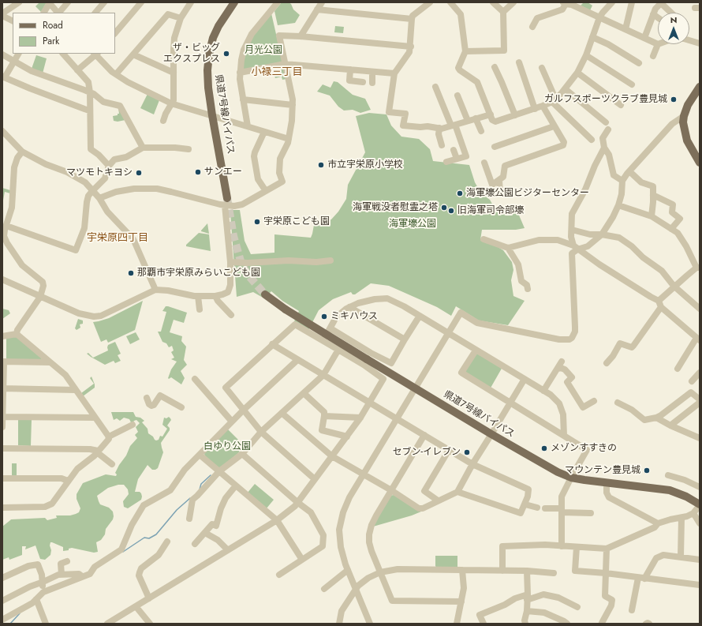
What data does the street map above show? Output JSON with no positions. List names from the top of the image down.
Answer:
{
  "streets": {
    "main road": ["県道7号線バイパス"]
  },
  "districts": ["小禄三丁目", "宇栄原四丁目"],
  "parks": ["月光公園", "海軍壕公園", "白ゆり公園"],
  "places": [
    "ザ・ビッグ エクスプレス",
    "ガルフスポーツクラブ豊見城",
    "市立宇栄原小学校",
    "サンエー",
    "マツモトキヨシ",
    "海軍壕公園ビジターセンター",
    "海軍戦没者慰霊之塔",
    "旧海軍司令部壕",
    "宇栄原こども園",
    "那覇市宇栄原みらいこども園",
    "ミキハウス",
    "メゾンすすきの",
    "セブン-イレブン",
    "マウンテン豊見城"
  ],
  "legend": ["Road", "Park"],
  "north": "top"
}
